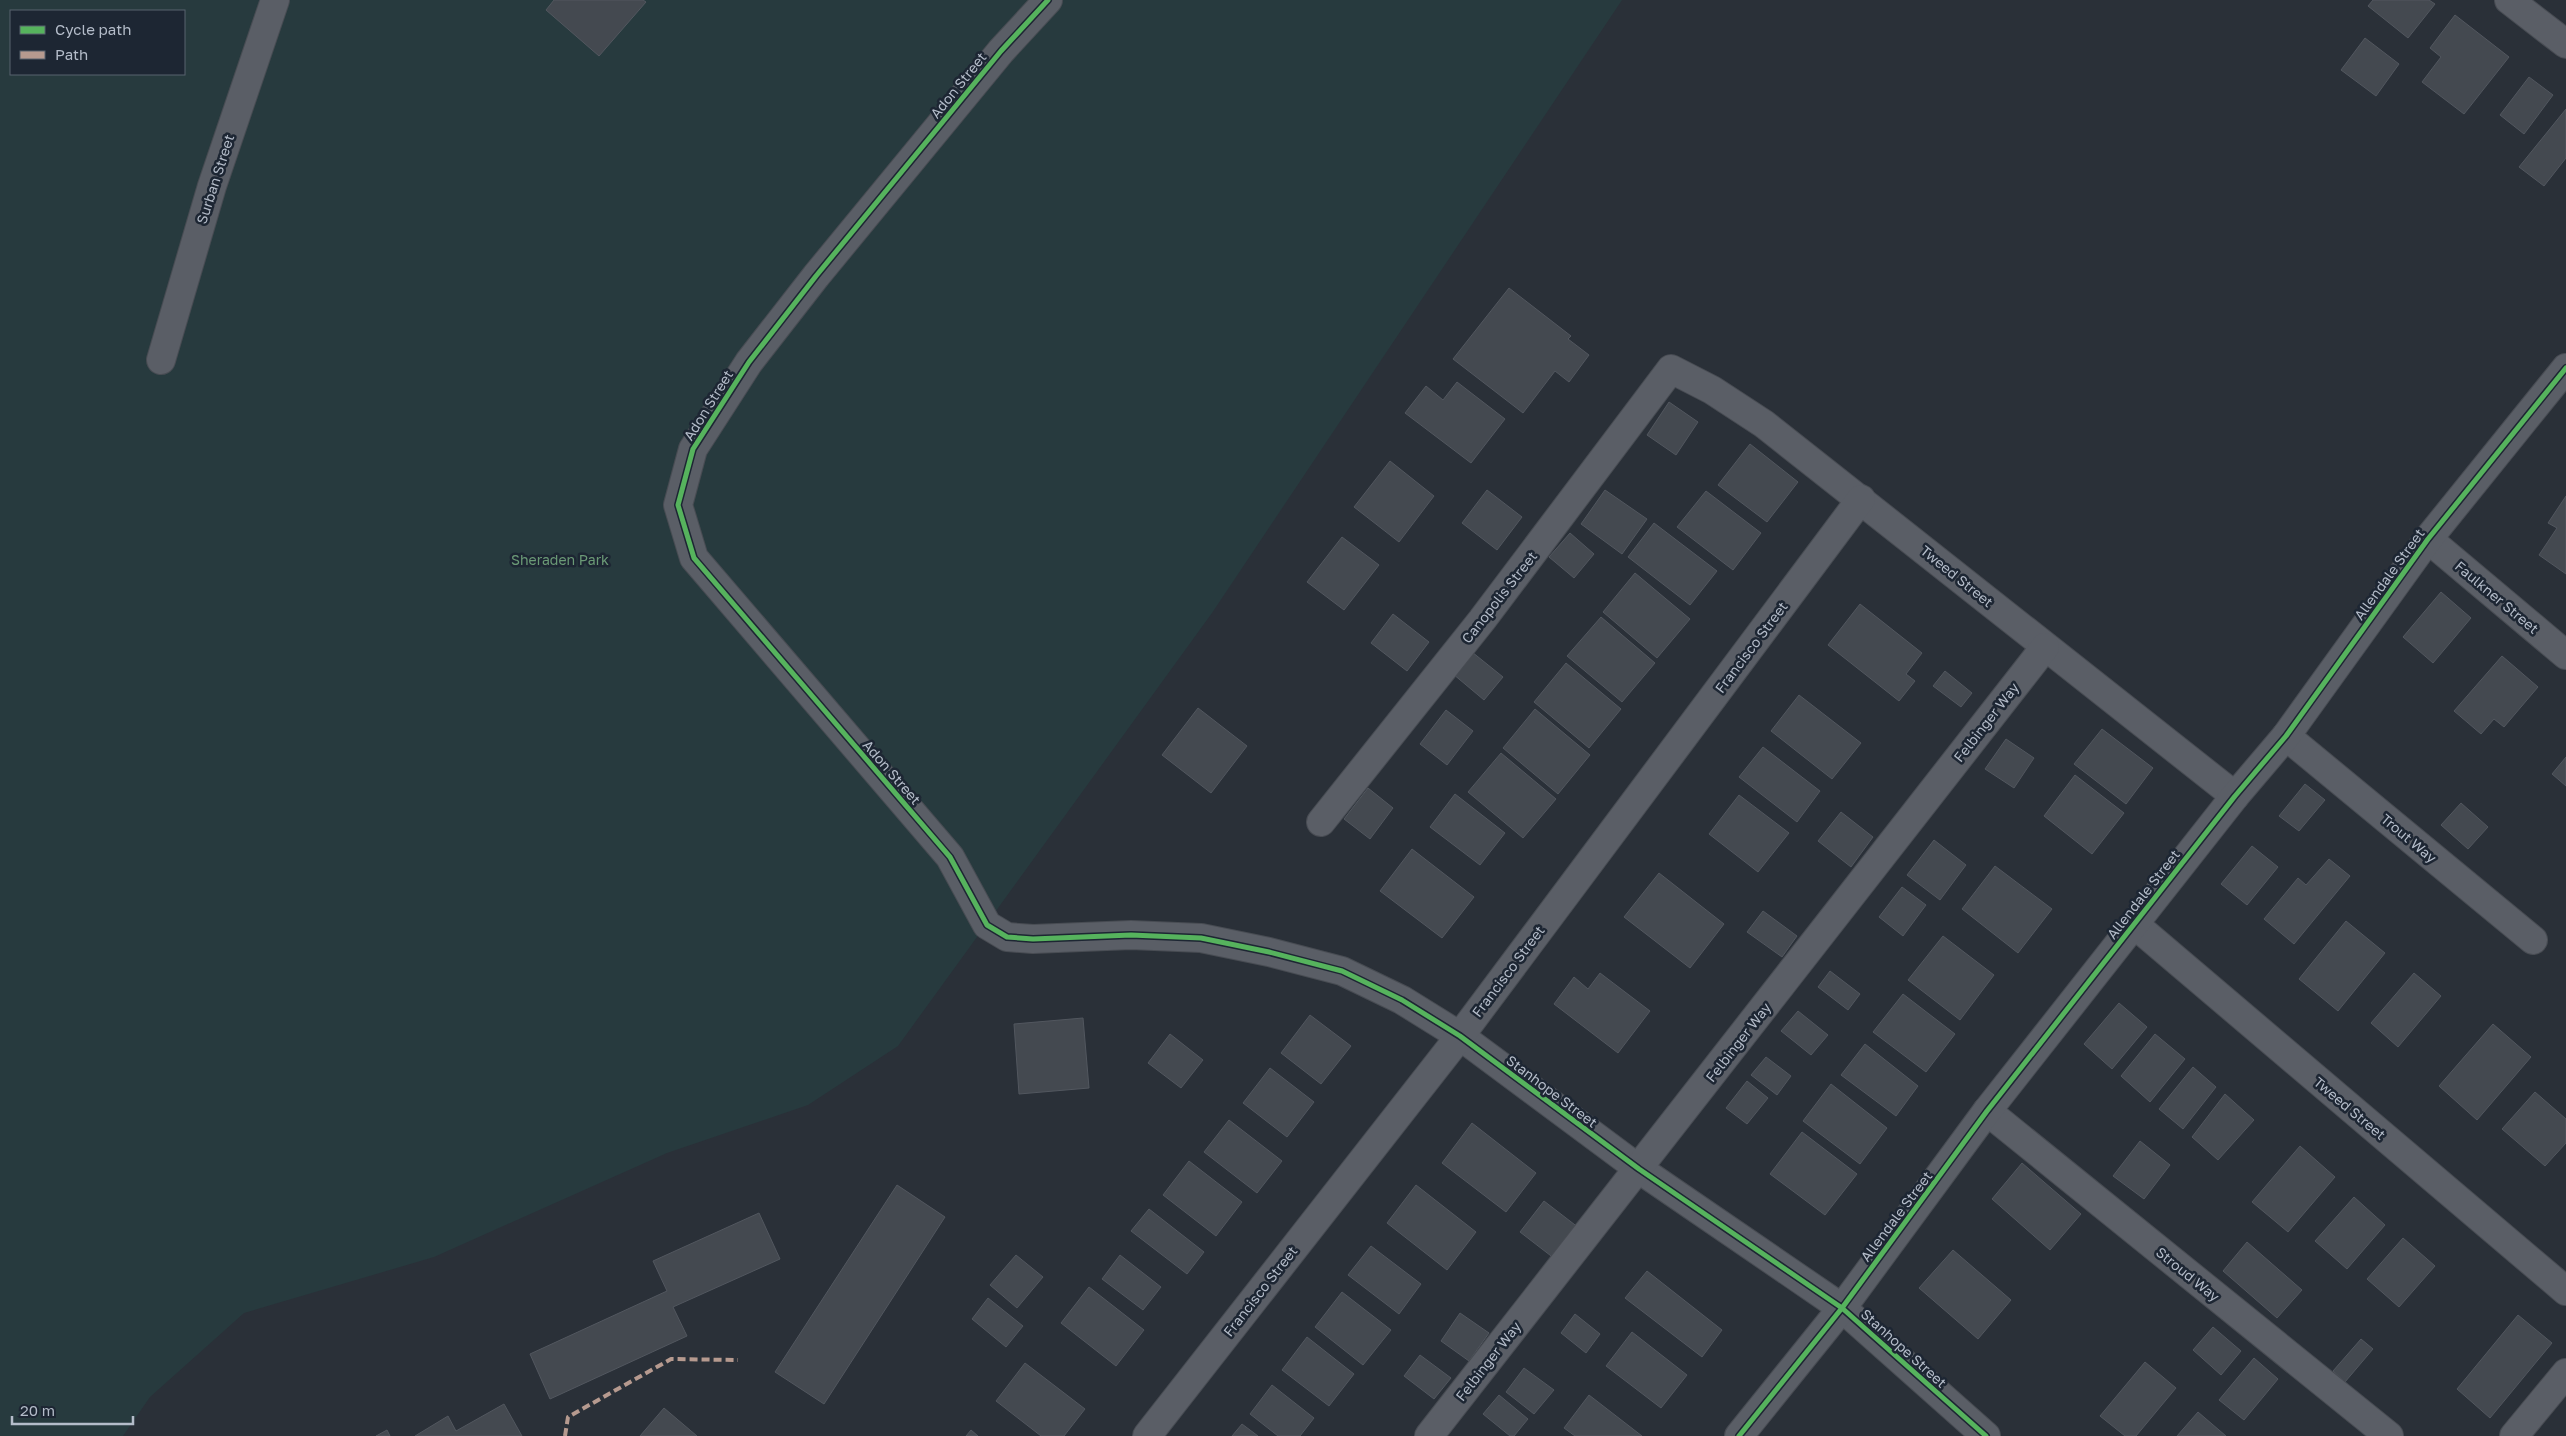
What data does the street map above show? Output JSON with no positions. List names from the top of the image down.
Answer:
{
  "streets": {
    "street": [
      "Adon Street",
      "Surban Street",
      "Allendale Street",
      "Tweed Street",
      "Canopolis Street",
      "Faulkner Street",
      "Francisco Street",
      "Felbinger Way",
      "Trout Way",
      "Stanhope Street",
      "Stroud Way"
    ]
  },
  "crossings": [
    ["Adon Street", "Stanhope Street"],
    ["Allendale Street", "Tweed Street"],
    ["Allendale Street", "Faulkner Street"],
    ["Allendale Street", "Trout Way"],
    ["Allendale Street", "Stanhope Street"],
    ["Allendale Street", "Stroud Way"],
    ["Tweed Street", "Canopolis Street"],
    ["Tweed Street", "Francisco Street"],
    ["Tweed Street", "Felbinger Way"],
    ["Francisco Street", "Stanhope Street"],
    ["Felbinger Way", "Stanhope Street"]
  ],
  "parks": ["Sheraden Park"],
  "legend": ["Cycle path", "Path"],
  "scale_bar": "20 m"
}
